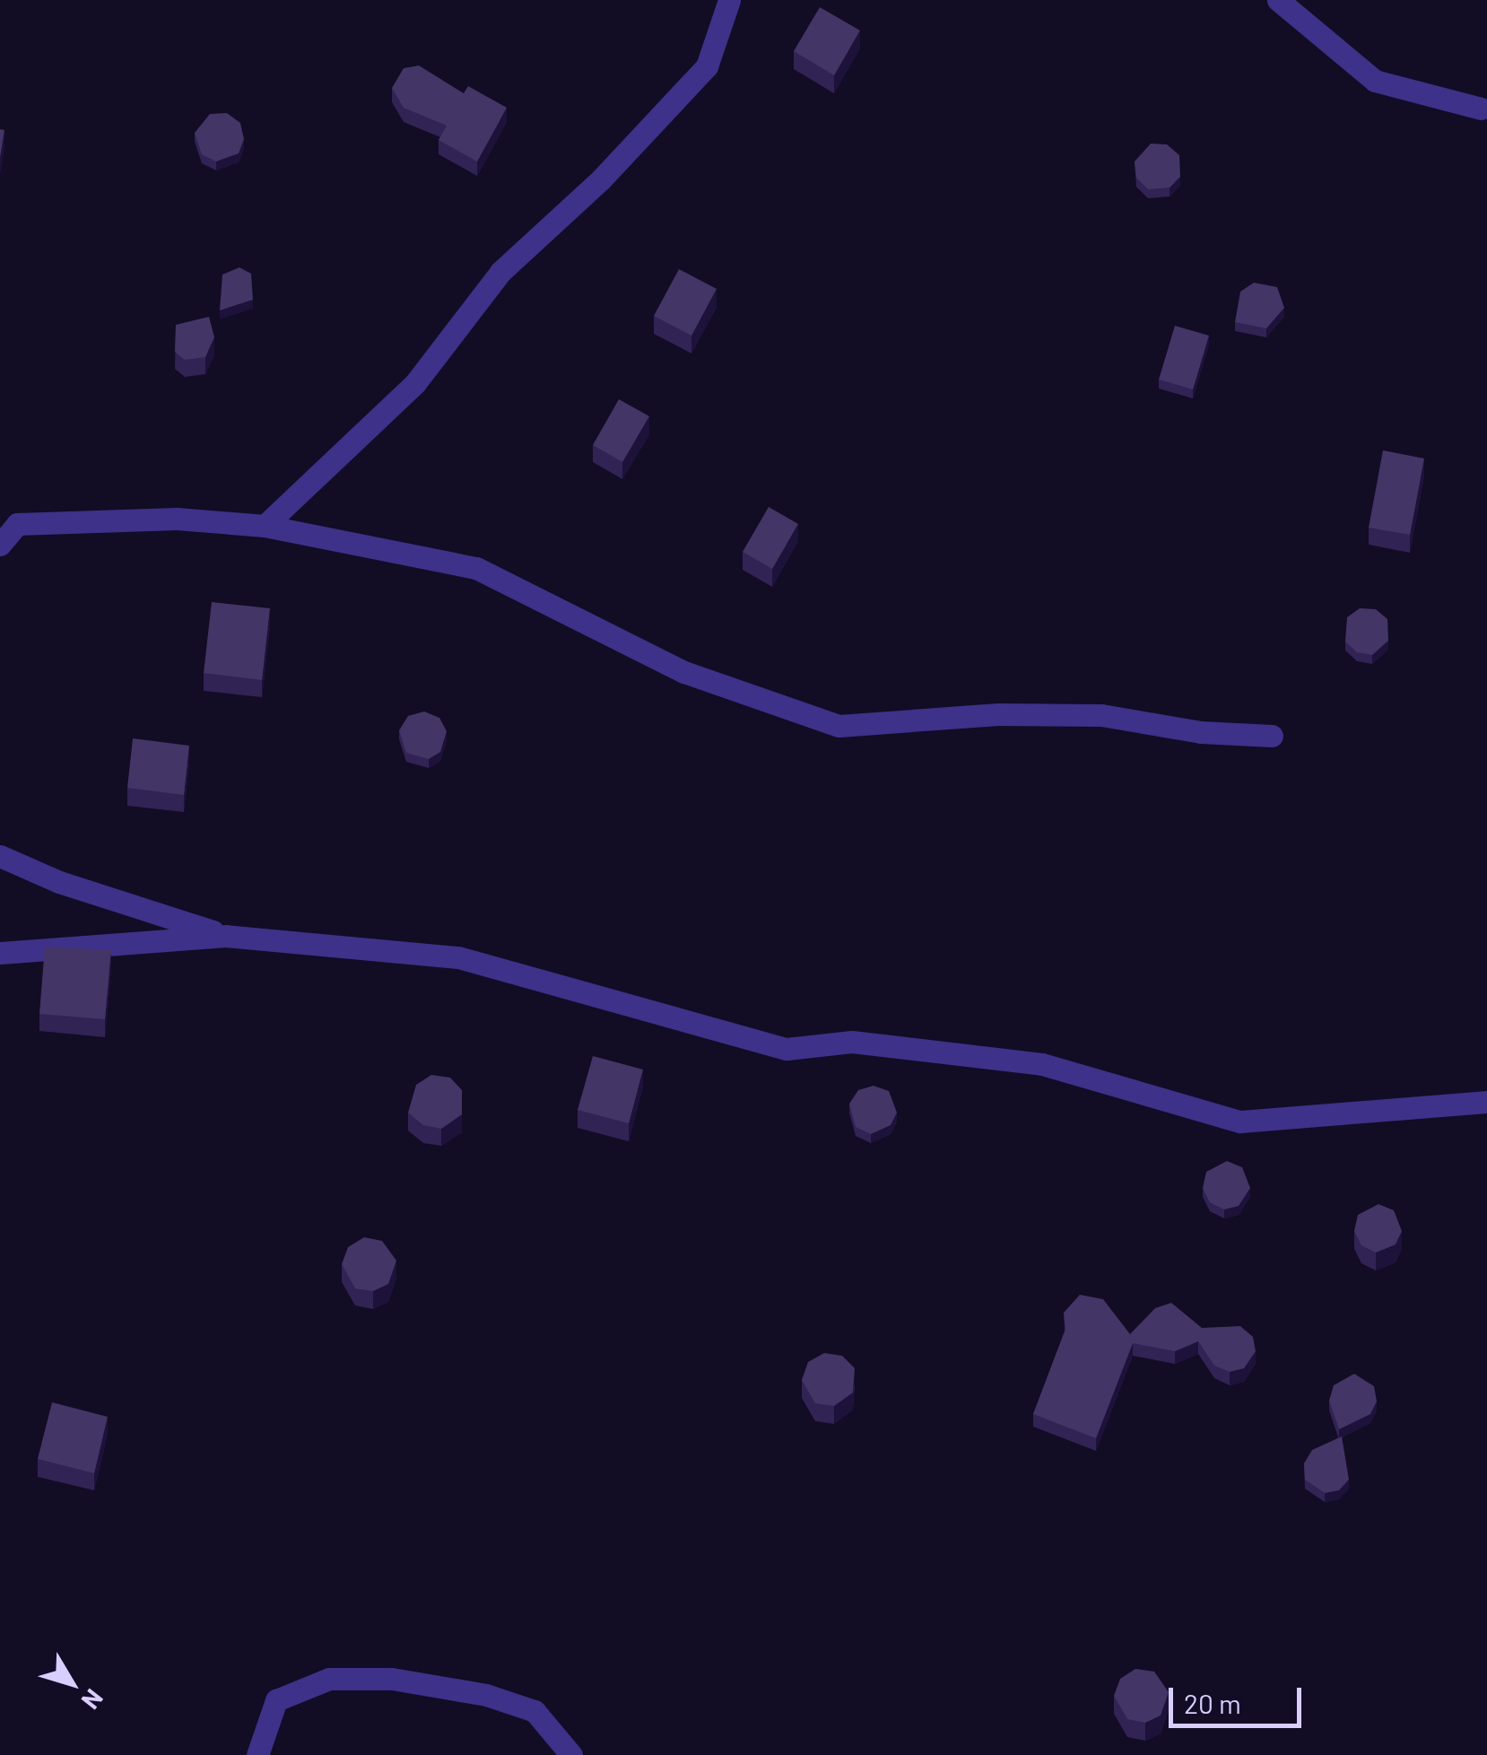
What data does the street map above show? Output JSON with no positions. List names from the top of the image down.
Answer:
{
  "scale_bar": "20 m",
  "north": "bottom right"
}
